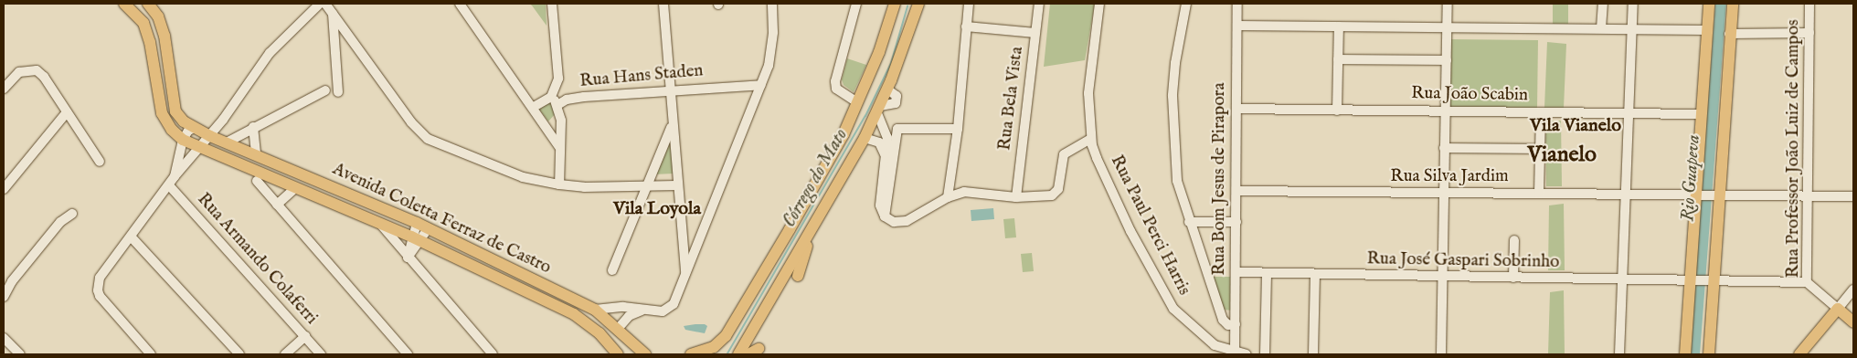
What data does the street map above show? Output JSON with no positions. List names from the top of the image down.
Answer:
{
  "streets": {
    "main road": ["Avenida Coletta Ferraz de Castro"],
    "street": [
      "Rua Hans Staden",
      "Rua João Scabin",
      "Rua Bela Vista",
      "Rua Professor João Luiz de Campos",
      "Rua Silva Jardim",
      "Rua Bom Jesus de Pirapora",
      "Rua Paul Perci Harris",
      "Rua Armando Colaferri",
      "Rua José Gaspari Sobrinho"
    ]
  },
  "crossings": [
    ["Rua João Scabin", "Rua Bom Jesus de Pirapora"],
    ["Rua Professor João Luiz de Campos", "Rua Silva Jardim"],
    ["Rua Silva Jardim", "Rua Bom Jesus de Pirapora"],
    ["Rua Bom Jesus de Pirapora", "Rua Paul Perci Harris"],
    ["Rua Bom Jesus de Pirapora", "Rua José Gaspari Sobrinho"]
  ],
  "districts": ["Vila Vianelo", "Vianelo", "Vila Loyola"],
  "water": ["Córrego do Mato", "Rio Guapeva"]
}
